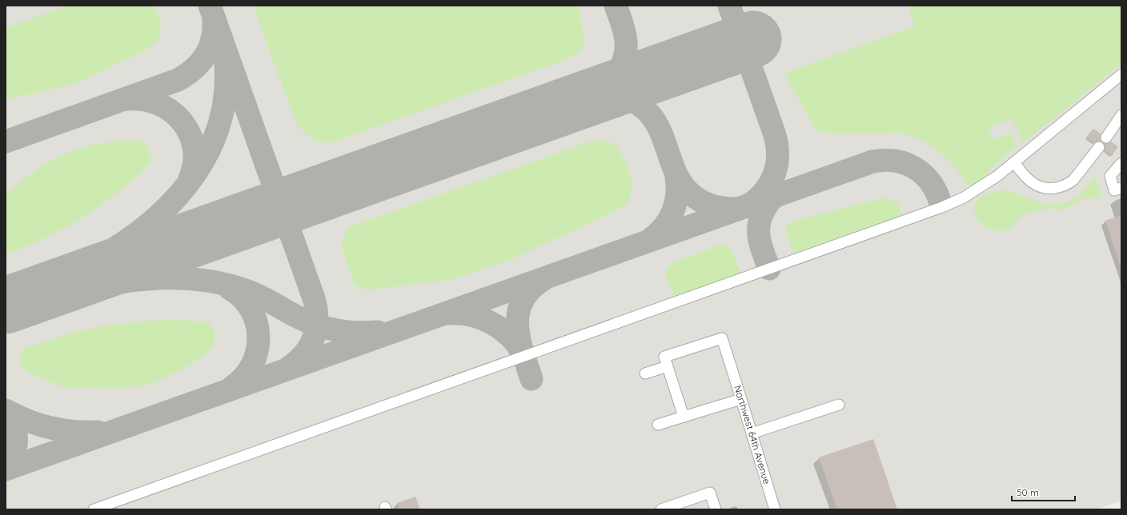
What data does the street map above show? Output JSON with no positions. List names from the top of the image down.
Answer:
{
  "streets": {
    "street": ["Northwest 64th Avenue"]
  },
  "scale_bar": "50 m"
}
